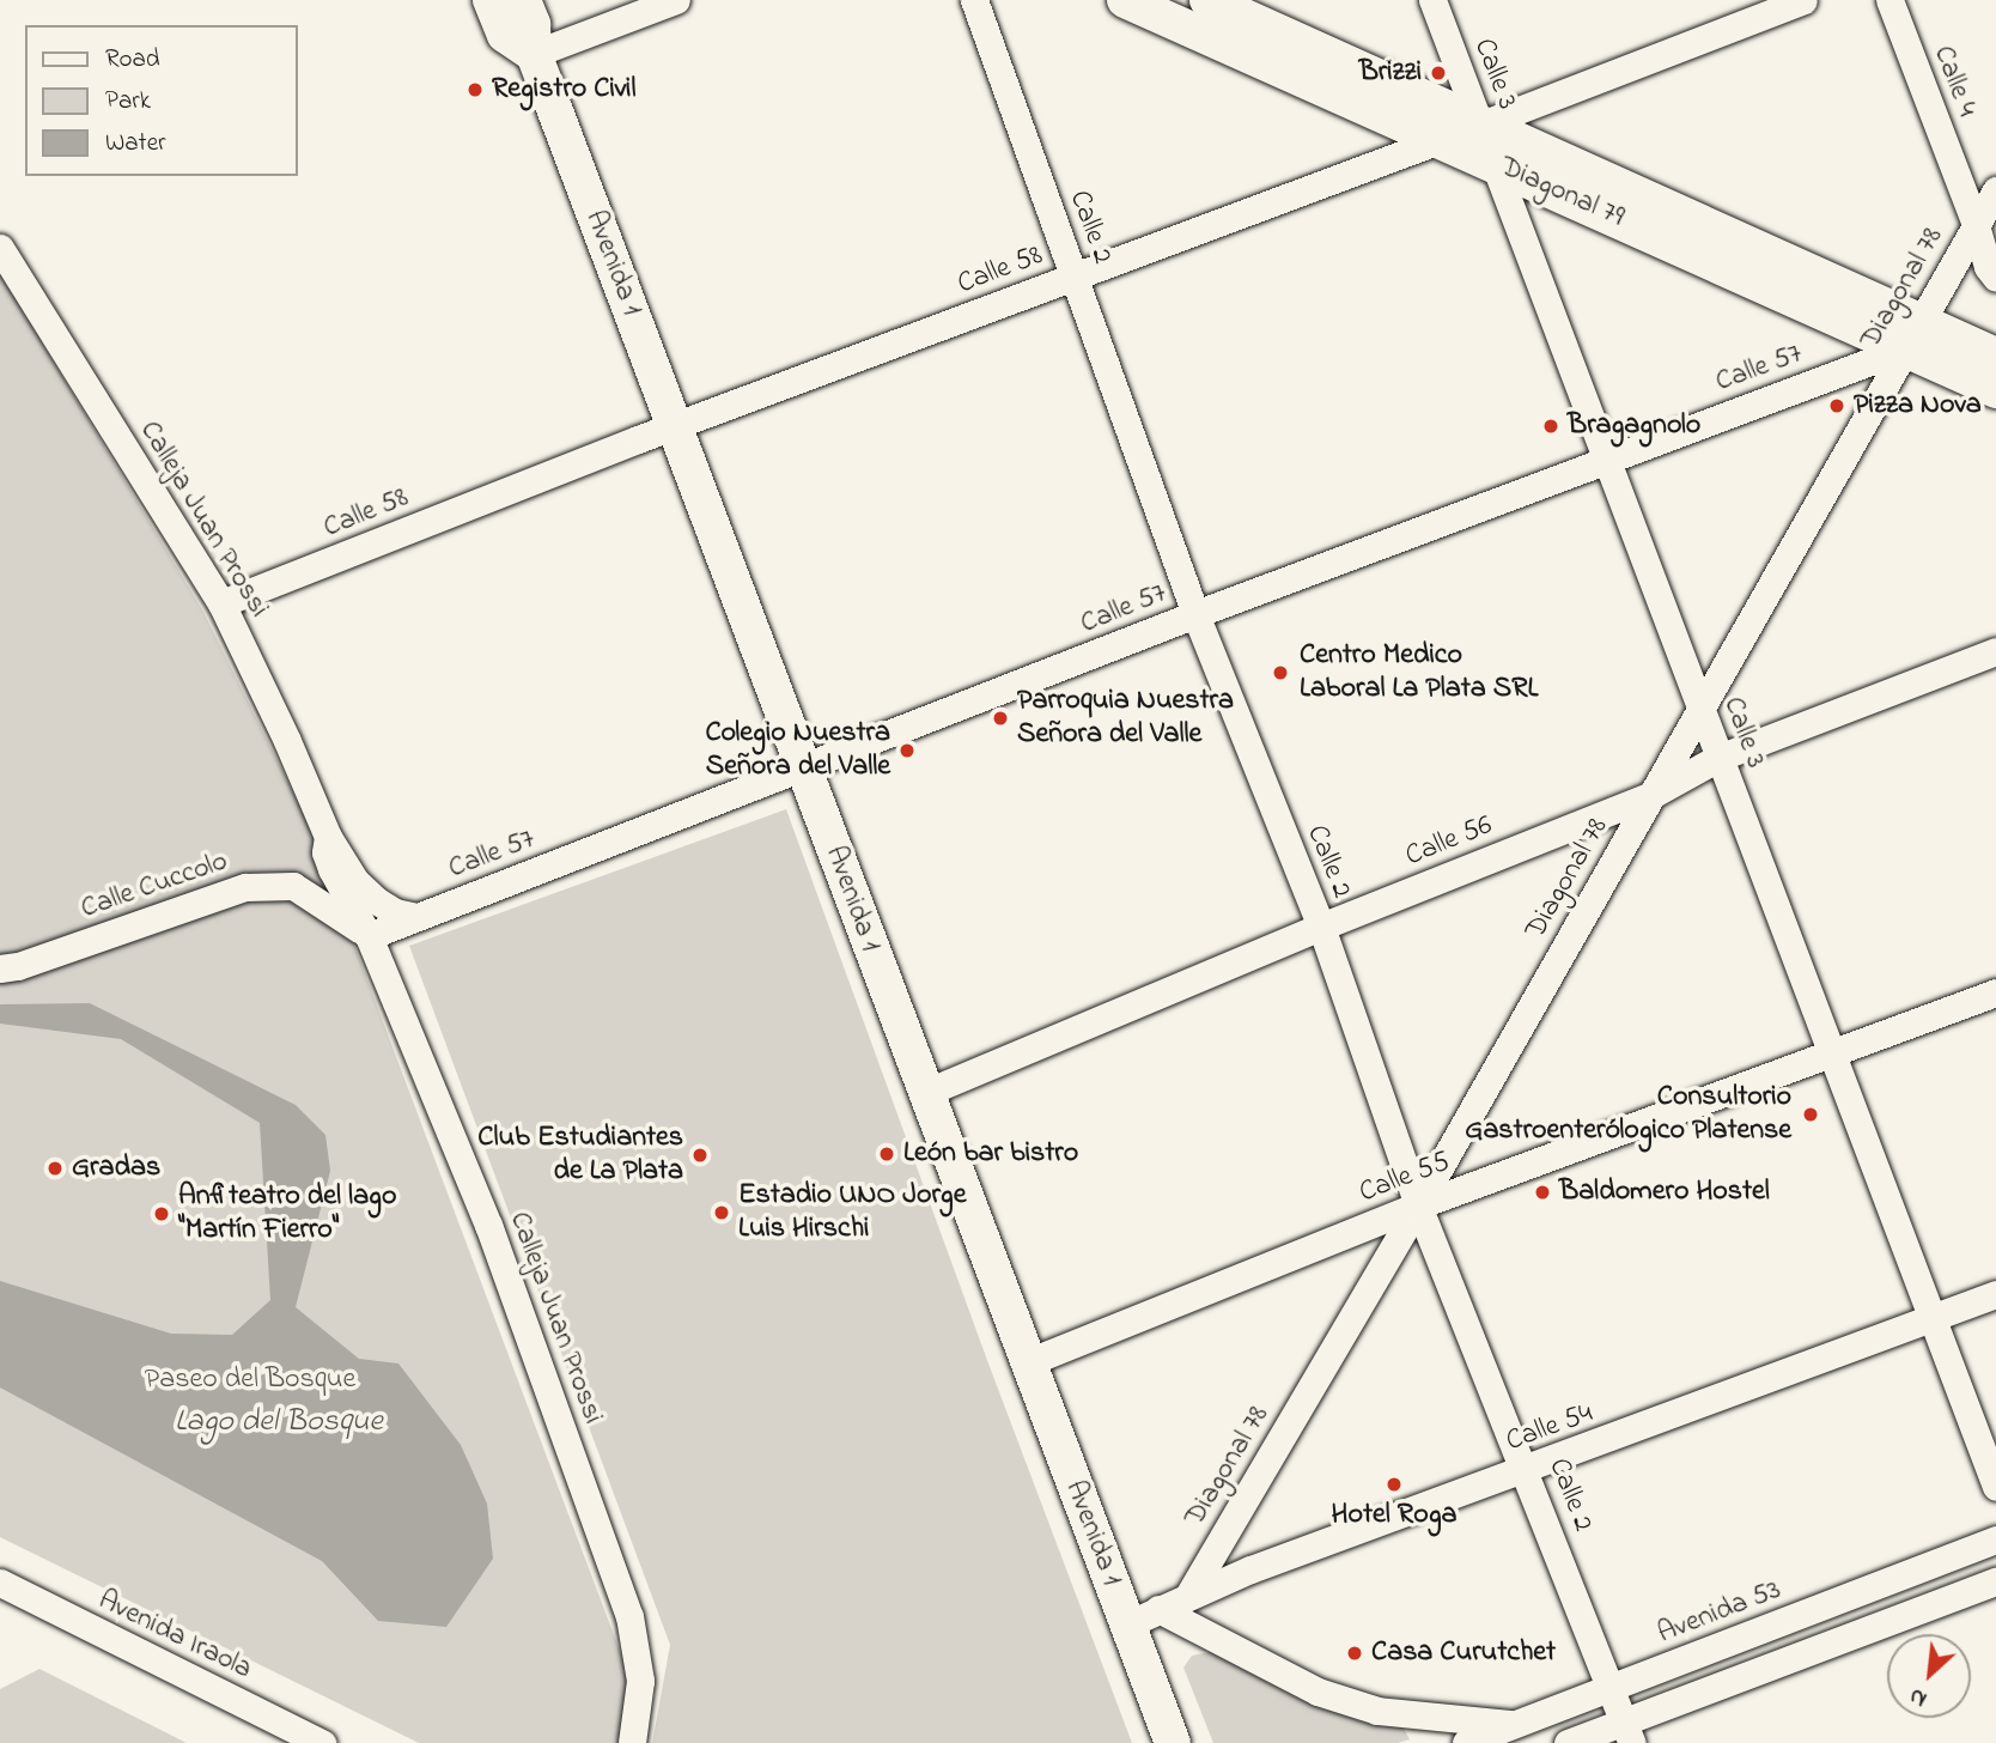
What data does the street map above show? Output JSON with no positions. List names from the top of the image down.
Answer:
{
  "streets": {
    "main road": ["Diagonal 79", "Avenida 1"],
    "street": [
      "Calle 3",
      "Calle 4",
      "Calle 2",
      "Calle 58",
      "Diagonal 78",
      "Calle 57",
      "Calleja Juan Prossi",
      "Calle 56",
      "Calle Cuccolo",
      "Calle 55",
      "Calle 54",
      "Avenida 53",
      "Avenida Iraola"
    ]
  },
  "crossings": [
    ["Calle 3", "Diagonal 79"],
    ["Calle 3", "Calle 58"],
    ["Calle 3", "Diagonal 78"],
    ["Calle 3", "Calle 57"],
    ["Calle 3", "Calle 56"],
    ["Calle 3", "Calle 55"],
    ["Calle 3", "Calle 54"],
    ["Calle 4", "Diagonal 78"],
    ["Diagonal 79", "Calle 58"],
    ["Diagonal 79", "Diagonal 78"],
    ["Diagonal 79", "Calle 57"],
    ["Calle 2", "Calle 58"],
    ["Calle 2", "Diagonal 78"],
    ["Calle 2", "Calle 57"],
    ["Calle 2", "Calle 56"],
    ["Calle 2", "Calle 55"],
    ["Calle 2", "Calle 54"],
    ["Calle 2", "Avenida 53"],
    ["Avenida 1", "Calle 58"],
    ["Avenida 1", "Calle 57"],
    ["Avenida 1", "Calle 56"],
    ["Avenida 1", "Calle 55"],
    ["Avenida 1", "Calle 54"],
    ["Calle 58", "Calleja Juan Prossi"],
    ["Diagonal 78", "Calle 57"],
    ["Diagonal 78", "Calle 56"],
    ["Diagonal 78", "Calle 55"],
    ["Diagonal 78", "Calle 54"],
    ["Calle 57", "Calleja Juan Prossi"],
    ["Calle 57", "Calle Cuccolo"],
    ["Calleja Juan Prossi", "Calle Cuccolo"]
  ],
  "water": ["Lago del Bosque"],
  "parks": ["Paseo del Bosque"],
  "places": [
    "Brizzi",
    "Registro Civil",
    "Pizza Nova",
    "Bragagnolo",
    "Centro Medico Laboral La Plata SRL",
    "Parroquia Nuestra Señora del Valle",
    "Colegio Nuestra Señora del Valle",
    "Consultorio Gastroenterólogico Platense",
    "León bar bistro",
    "Club Estudiantes de La Plata",
    "Gradas",
    "Baldomero Hostel",
    "Estadio UNO Jorge Luis Hirschi",
    "Anfiteatro del lago \"Martín Fierro\"",
    "Hotel Roga",
    "Casa Curutchet"
  ],
  "legend": ["Road", "Park", "Water"],
  "north": "bottom left"
}
